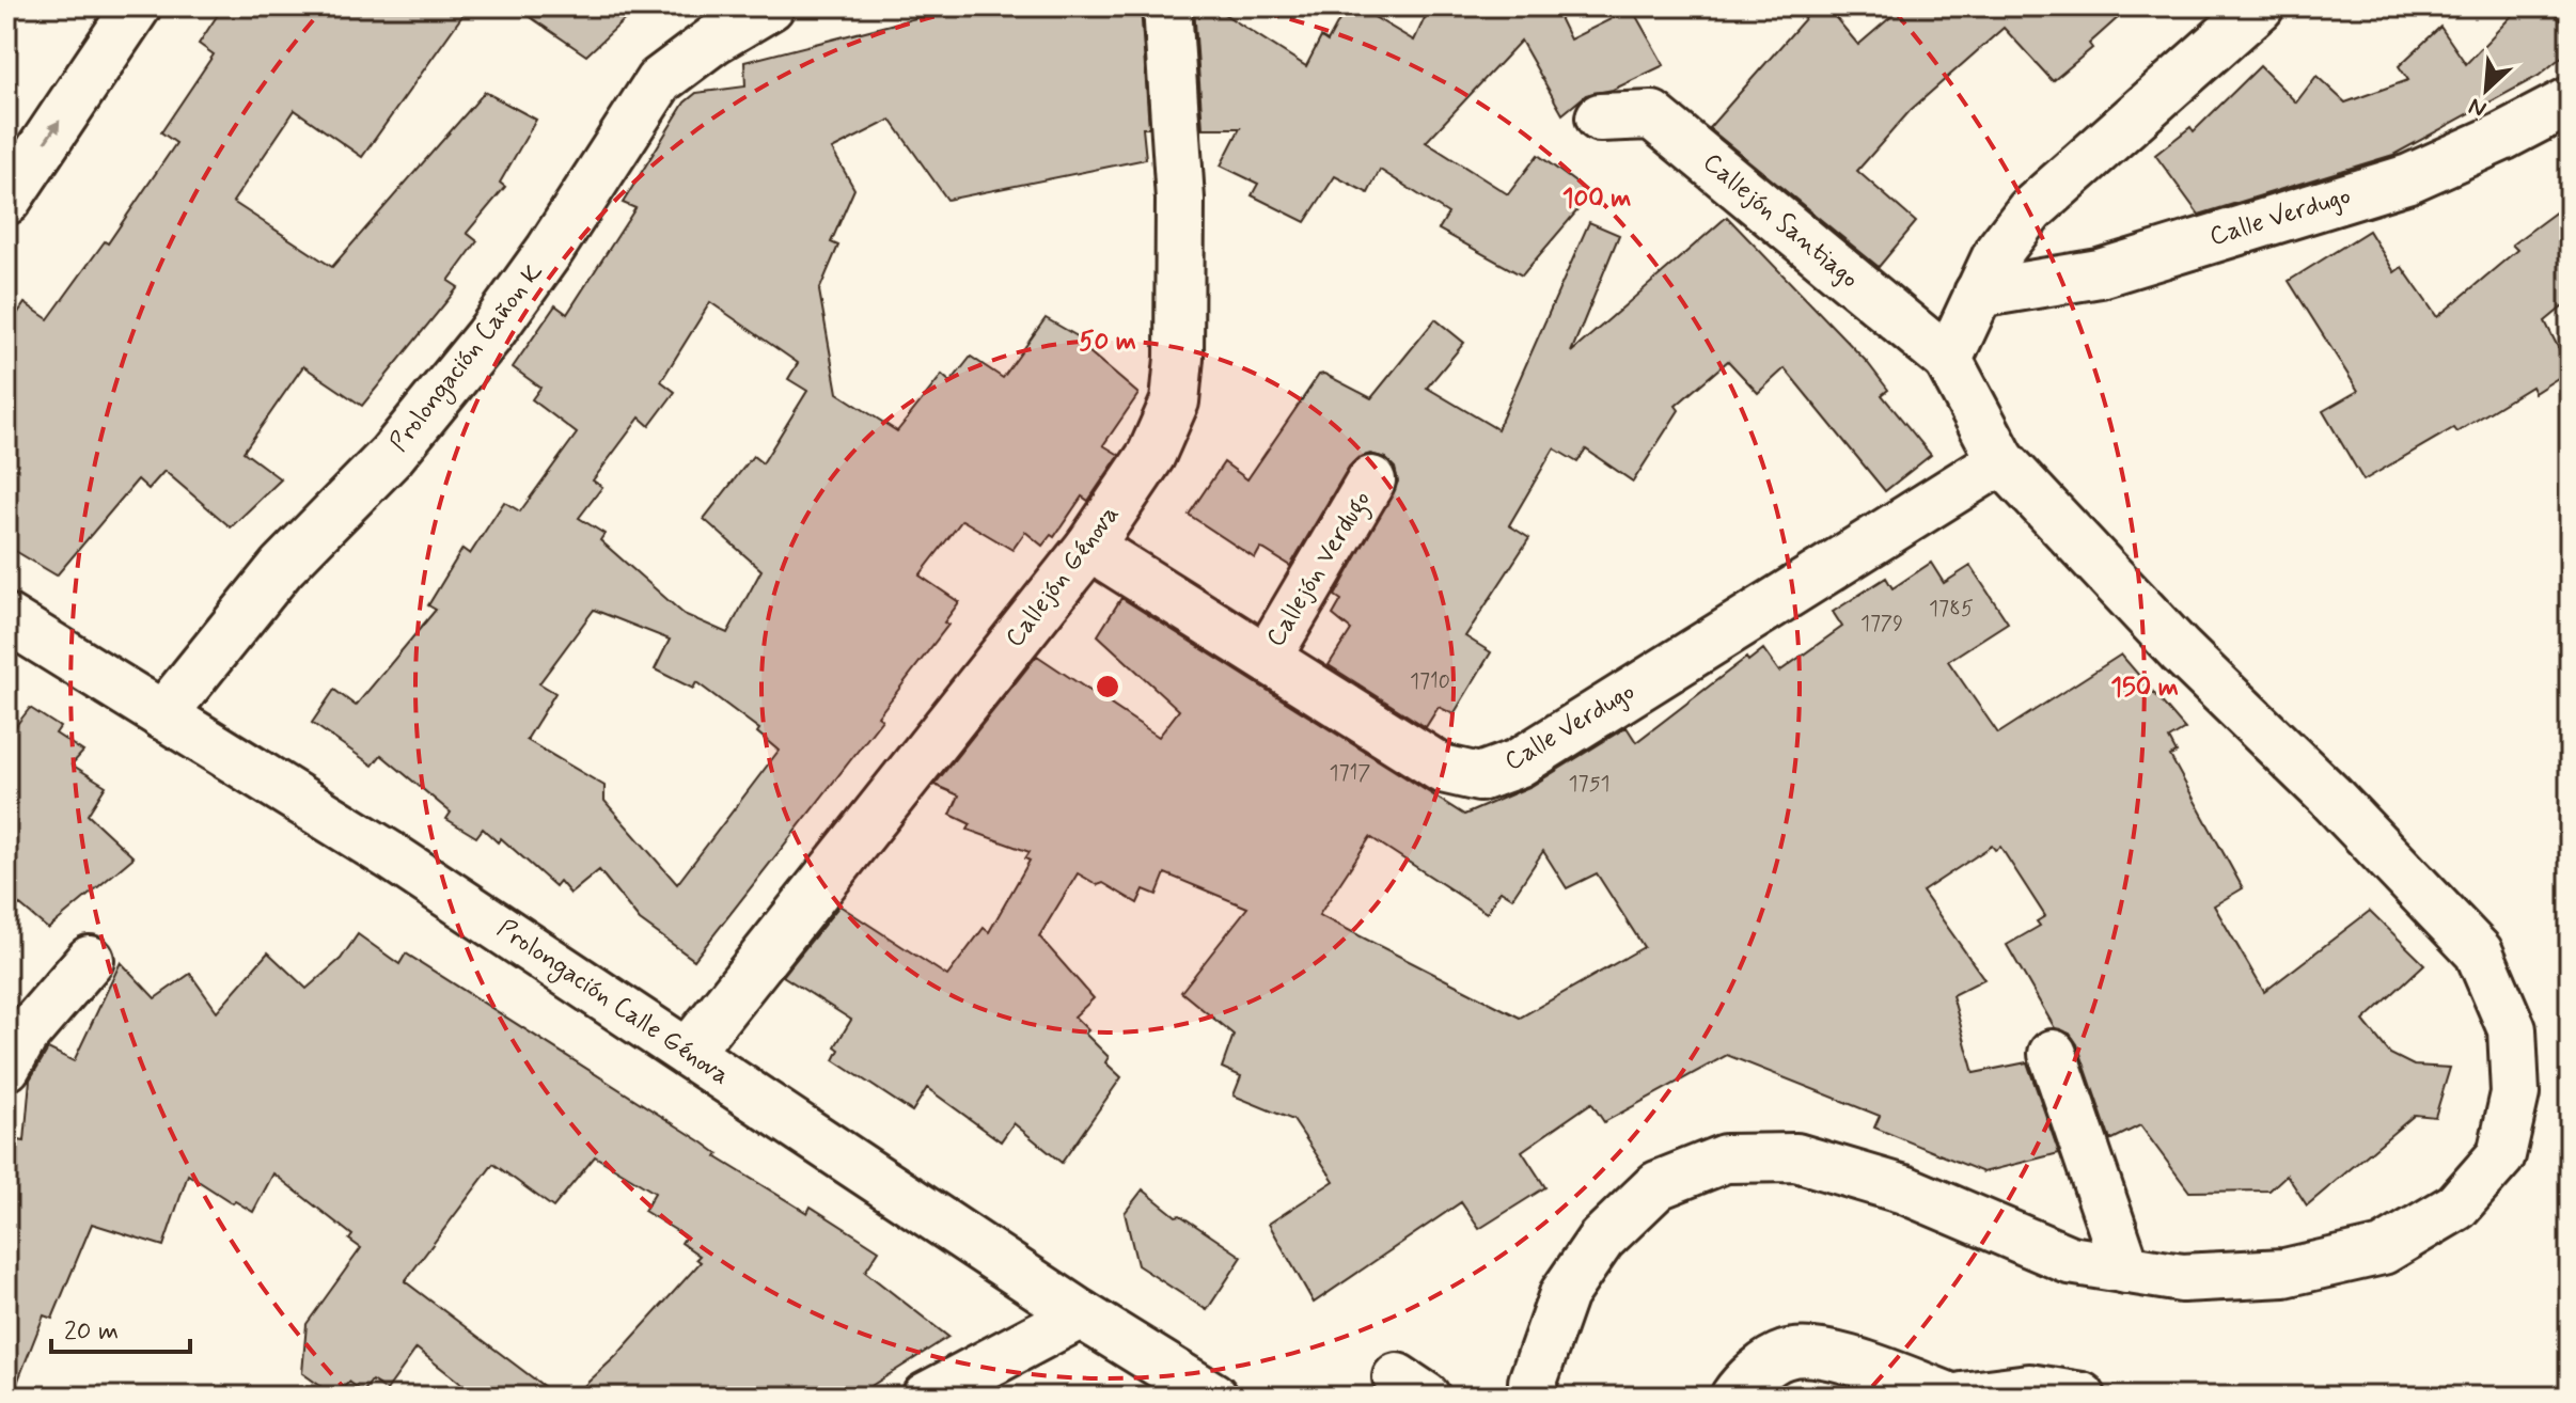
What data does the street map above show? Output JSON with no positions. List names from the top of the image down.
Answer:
{
  "streets": {
    "street": [
      "Calle Verdugo",
      "Callejón Santiago",
      "Prolongación Cañon K",
      "Callejón Verdugo",
      "Callejón Génova",
      "Prolongación Calle Génova"
    ]
  },
  "crossings": [
    ["Calle Verdugo", "Callejón Verdugo"],
    ["Calle Verdugo", "Callejón Génova"],
    ["Prolongación Cañon K", "Prolongación Calle Génova"],
    ["Callejón Génova", "Prolongación Calle Génova"]
  ],
  "house_numbers": [
    "1785",
    "1779",
    "1710",
    "1717",
    "1751"
  ],
  "scale_bar": "20 m",
  "north": "bottom left",
  "rings": ["100 m", "50 m", "150 m"]
}
